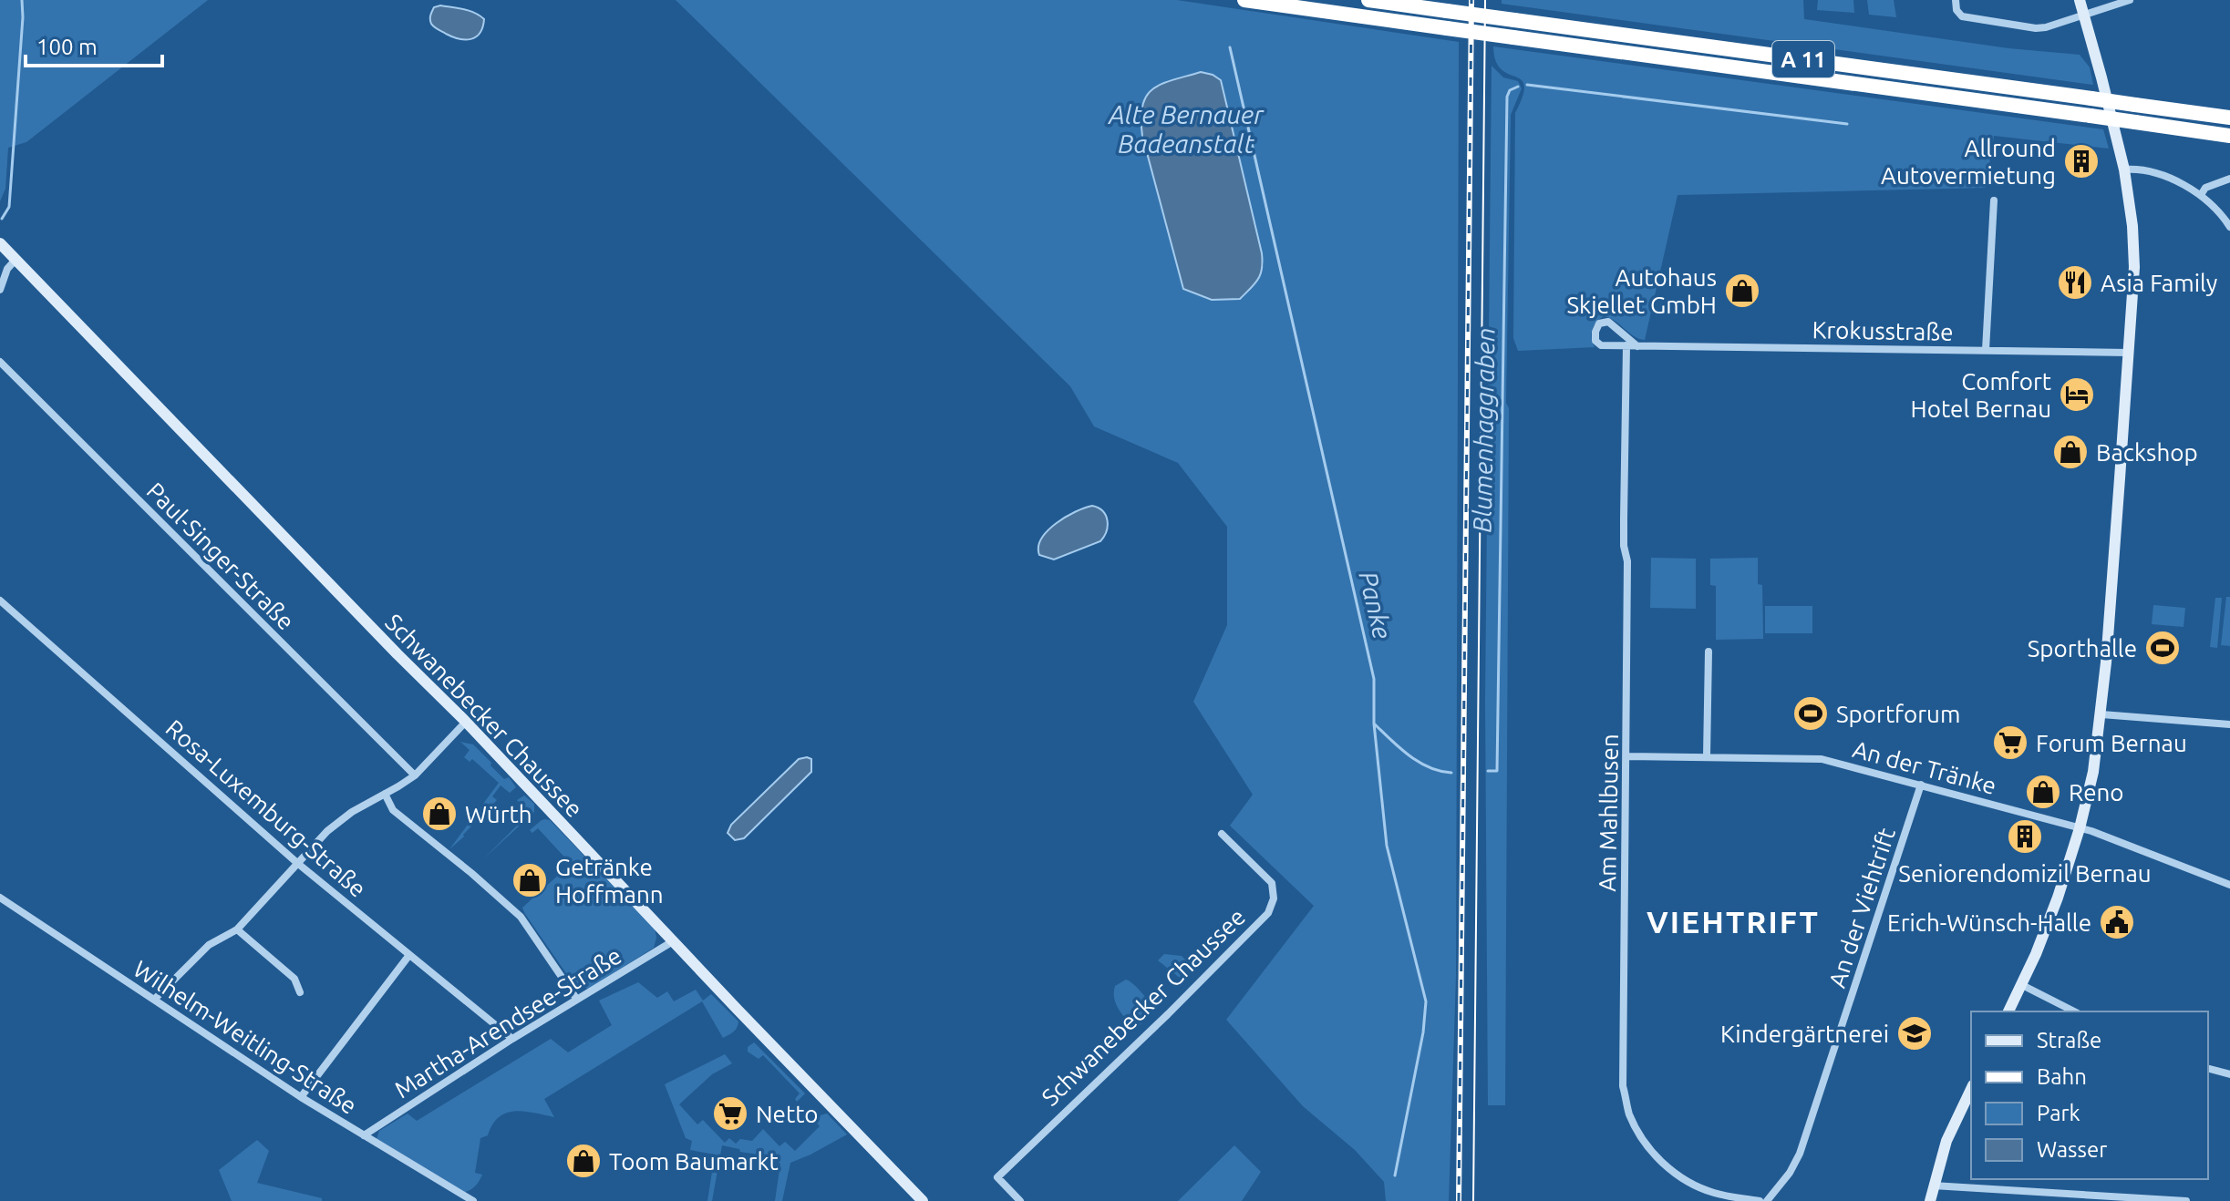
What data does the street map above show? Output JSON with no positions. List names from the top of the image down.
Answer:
{
  "streets": {
    "highway": ["A 11"],
    "main road": ["Schwanebecker Chaussee"],
    "street": [
      "Krokusstraße",
      "Paul-Singer-Straße",
      "An der Tränke",
      "Rosa-Luxemburg-Straße",
      "Am Mahlbusen",
      "An der Viehtrift",
      "Martha-Arendsee-Straße",
      "Wilhelm-Weitling-Straße"
    ]
  },
  "crossings": [
    ["Krokusstraße", "Am Mahlbusen"],
    ["Schwanebecker Chaussee", "Martha-Arendsee-Straße"],
    ["An der Tränke", "Am Mahlbusen"],
    ["An der Tränke", "An der Viehtrift"],
    ["Rosa-Luxemburg-Straße", "Martha-Arendsee-Straße"],
    ["Martha-Arendsee-Straße", "Wilhelm-Weitling-Straße"]
  ],
  "districts": ["VIEHTRIFT"],
  "water": ["Alte Bernauer Badeanstalt", "Blumenhaggraben", "Panke"],
  "places": {
    "building": ["Allround Autovermietung", "Seniorendomizil Bernau"],
    "restaurant": ["Asia Family"],
    "shop": [
      "Autohaus Skjellet GmbH",
      "Backshop",
      "Reno",
      "Würth",
      "Getränke Hoffmann",
      "Toom Baumarkt"
    ],
    "hotel": ["Comfort Hotel Bernau"],
    "sports": ["Sporthalle", "Sportforum"],
    "supermarket": ["Forum Bernau", "Netto"],
    "public building": ["Erich-Wünsch-Halle"],
    "school or university": ["Kindergärtnerei"]
  },
  "legend": [
    "Straße",
    "Bahn",
    "Park",
    "Wasser"
  ],
  "scale_bar": "100 m"
}
